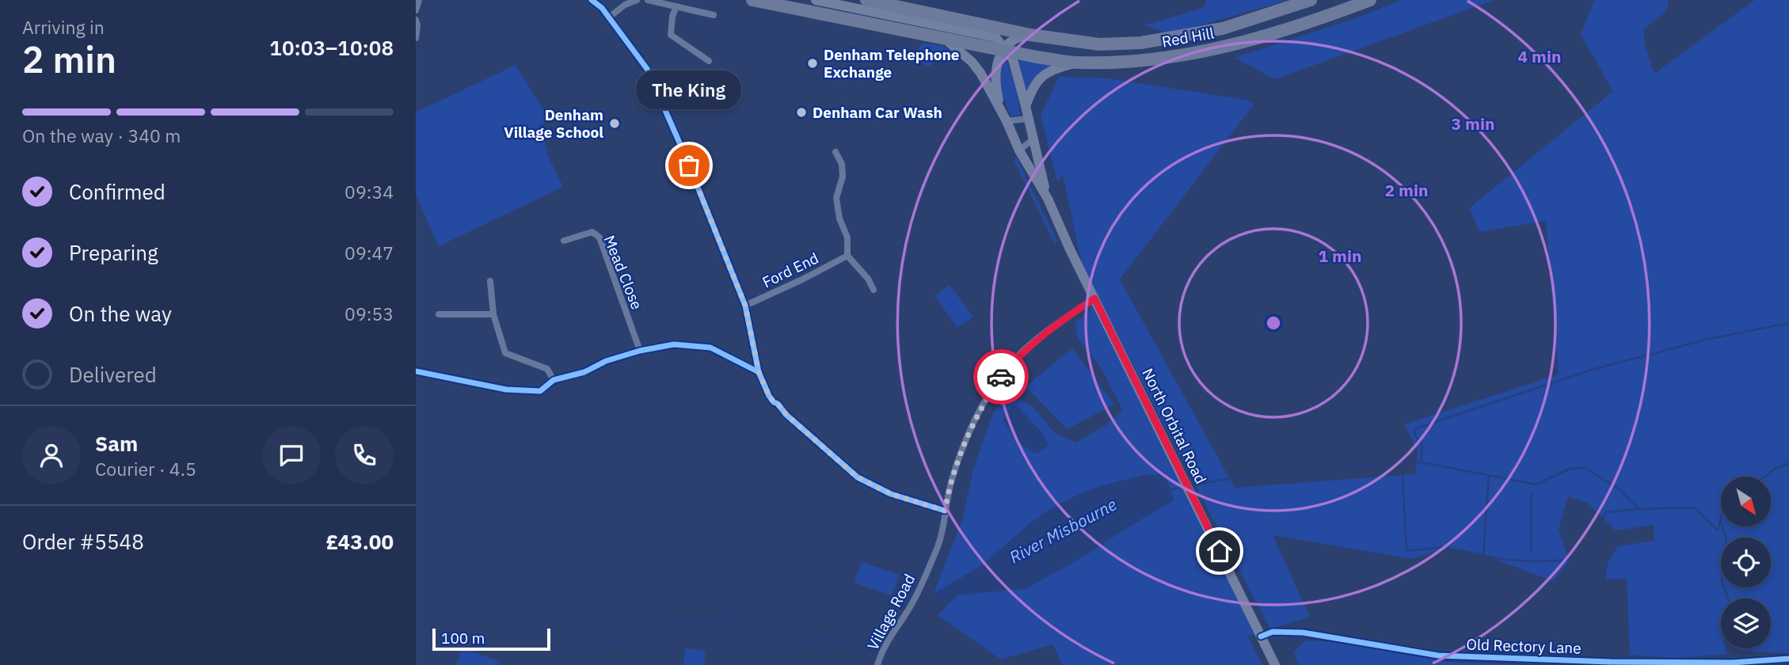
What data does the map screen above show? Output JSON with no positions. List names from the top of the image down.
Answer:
{
  "streets": {
    "highway": ["Red Hill"],
    "main road": ["North Orbital Road"],
    "street": [
      "Ford End",
      "Mead Close",
      "Village Road",
      "Old Rectory Lane"
    ]
  },
  "crossings": [
    ["Red Hill", "North Orbital Road"],
    ["North Orbital Road", "Village Road"],
    ["North Orbital Road", "Old Rectory Lane"]
  ],
  "water": ["River Misbourne"],
  "places": [
    "Denham Telephone Exchange",
    "Denham Car Wash",
    "Denham Village School",
    "The King"
  ],
  "scale_bar": "100 m",
  "north": "bottom right",
  "page": {
    "heading": ["2 min", "Arriving in", "10:03–10:08"],
    "panel": [
      "Sam",
      "Courier · 4.5",
      "Order #5548",
      "£43.00"
    ],
    "bubble": "The King",
    "bar": "On the way · 340 m",
    "list": [
      ["Confirmed", "09:34"],
      ["Preparing", "09:47"],
      ["On the way", "09:53"],
      "Delivered"
    ],
    "scale": "100 m"
  },
  "rings": [
    "4 min",
    "3 min",
    "2 min",
    "1 min"
  ]
}
